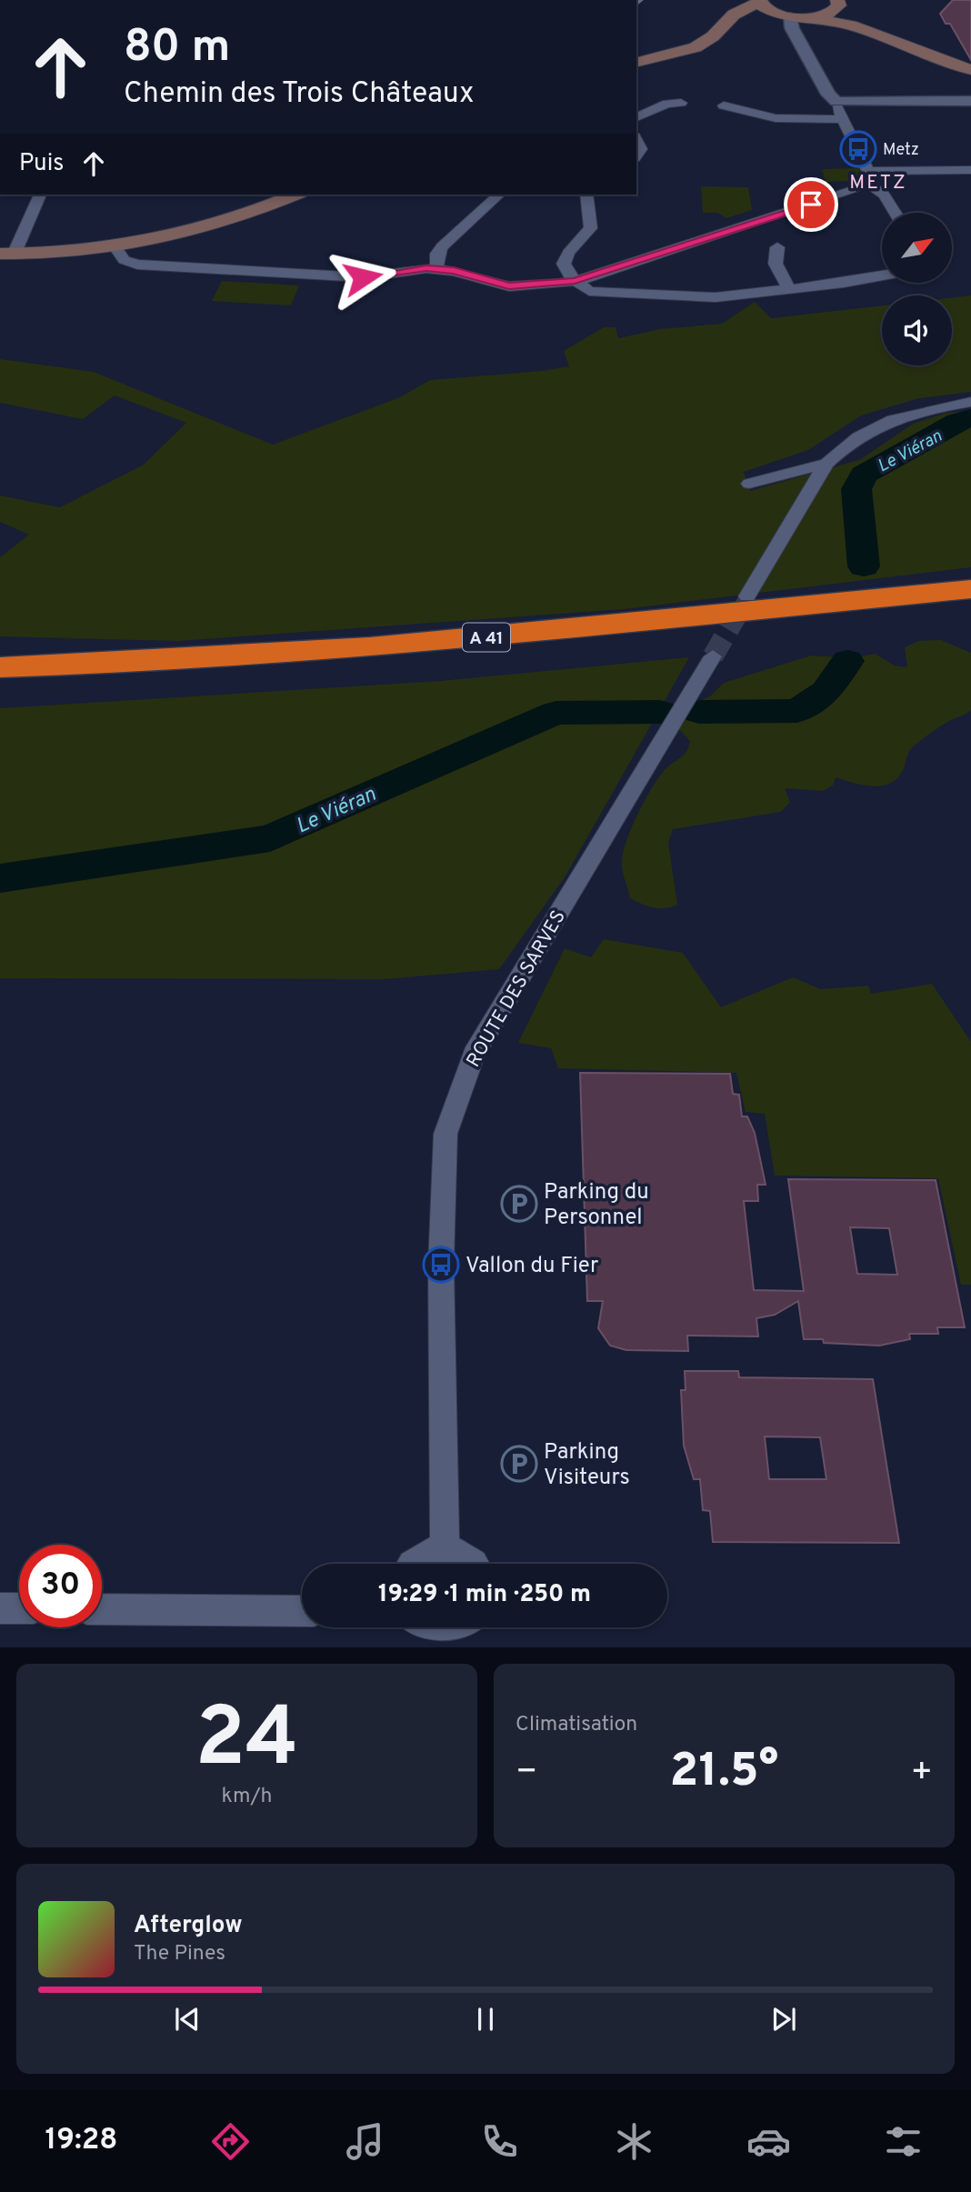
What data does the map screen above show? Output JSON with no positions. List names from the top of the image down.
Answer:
{
  "streets": {
    "highway": ["A 41"],
    "street": ["ROUTE DES SARVES"]
  },
  "districts": ["METZ"],
  "water": ["Le Viéran"],
  "places": {
    "bus stop": ["Metz", "Vallon du Fier"],
    "parking": ["Parking du Personnel", "Parking Visiteurs"]
  },
  "north": "top right",
  "page": {
    "turn": ["80 m", "Chemin des Trois Châteaux"],
    "then": "Puis",
    "limit": "30",
    "trip": "19:29 · 1 min · 250 m",
    "tile": [
      ["24", "km/h"],
      "Climatisation"
    ],
    "heat": ["−", "21.5°", "+"],
    "song": ["Afterglow", "The Pines"],
    "tabs": "19:28"
  }
}
